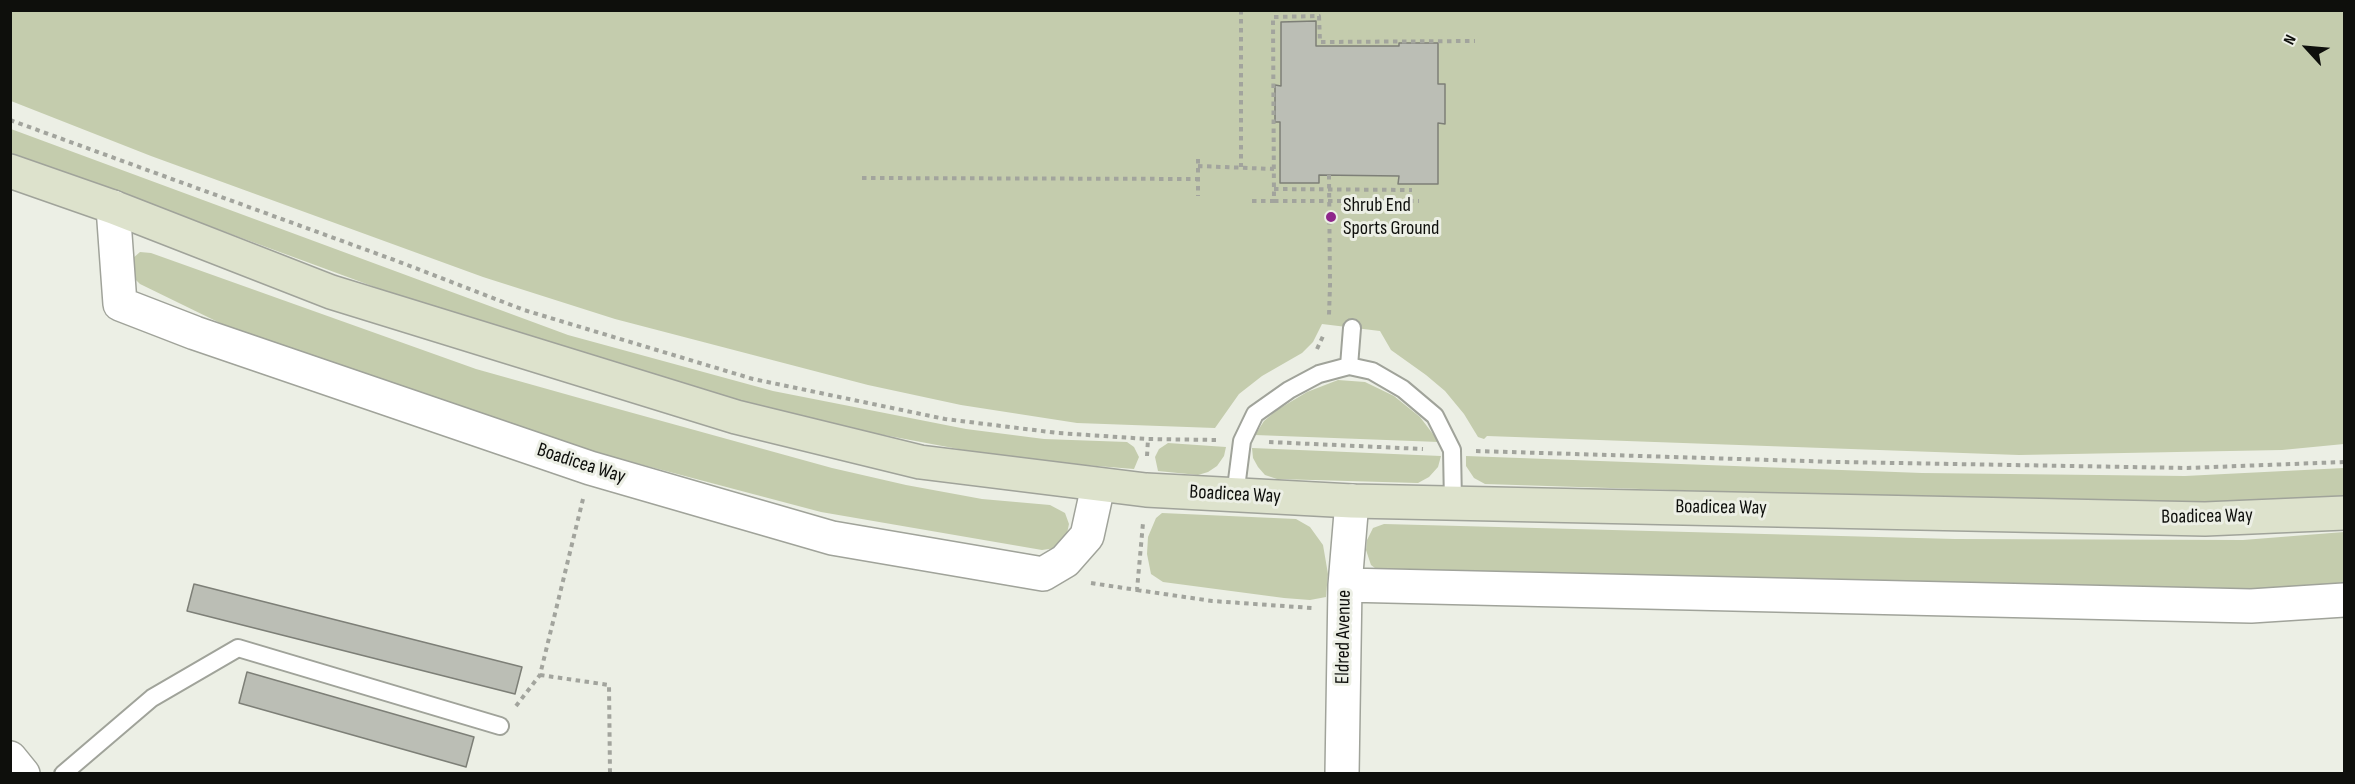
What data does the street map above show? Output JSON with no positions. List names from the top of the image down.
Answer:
{
  "streets": {
    "street": ["Boadicea Way", "Eldred Avenue"]
  },
  "crossings": [
    ["Boadicea Way", "Eldred Avenue"]
  ],
  "places": ["Shrub End Sports Ground"],
  "north": "top left"
}
